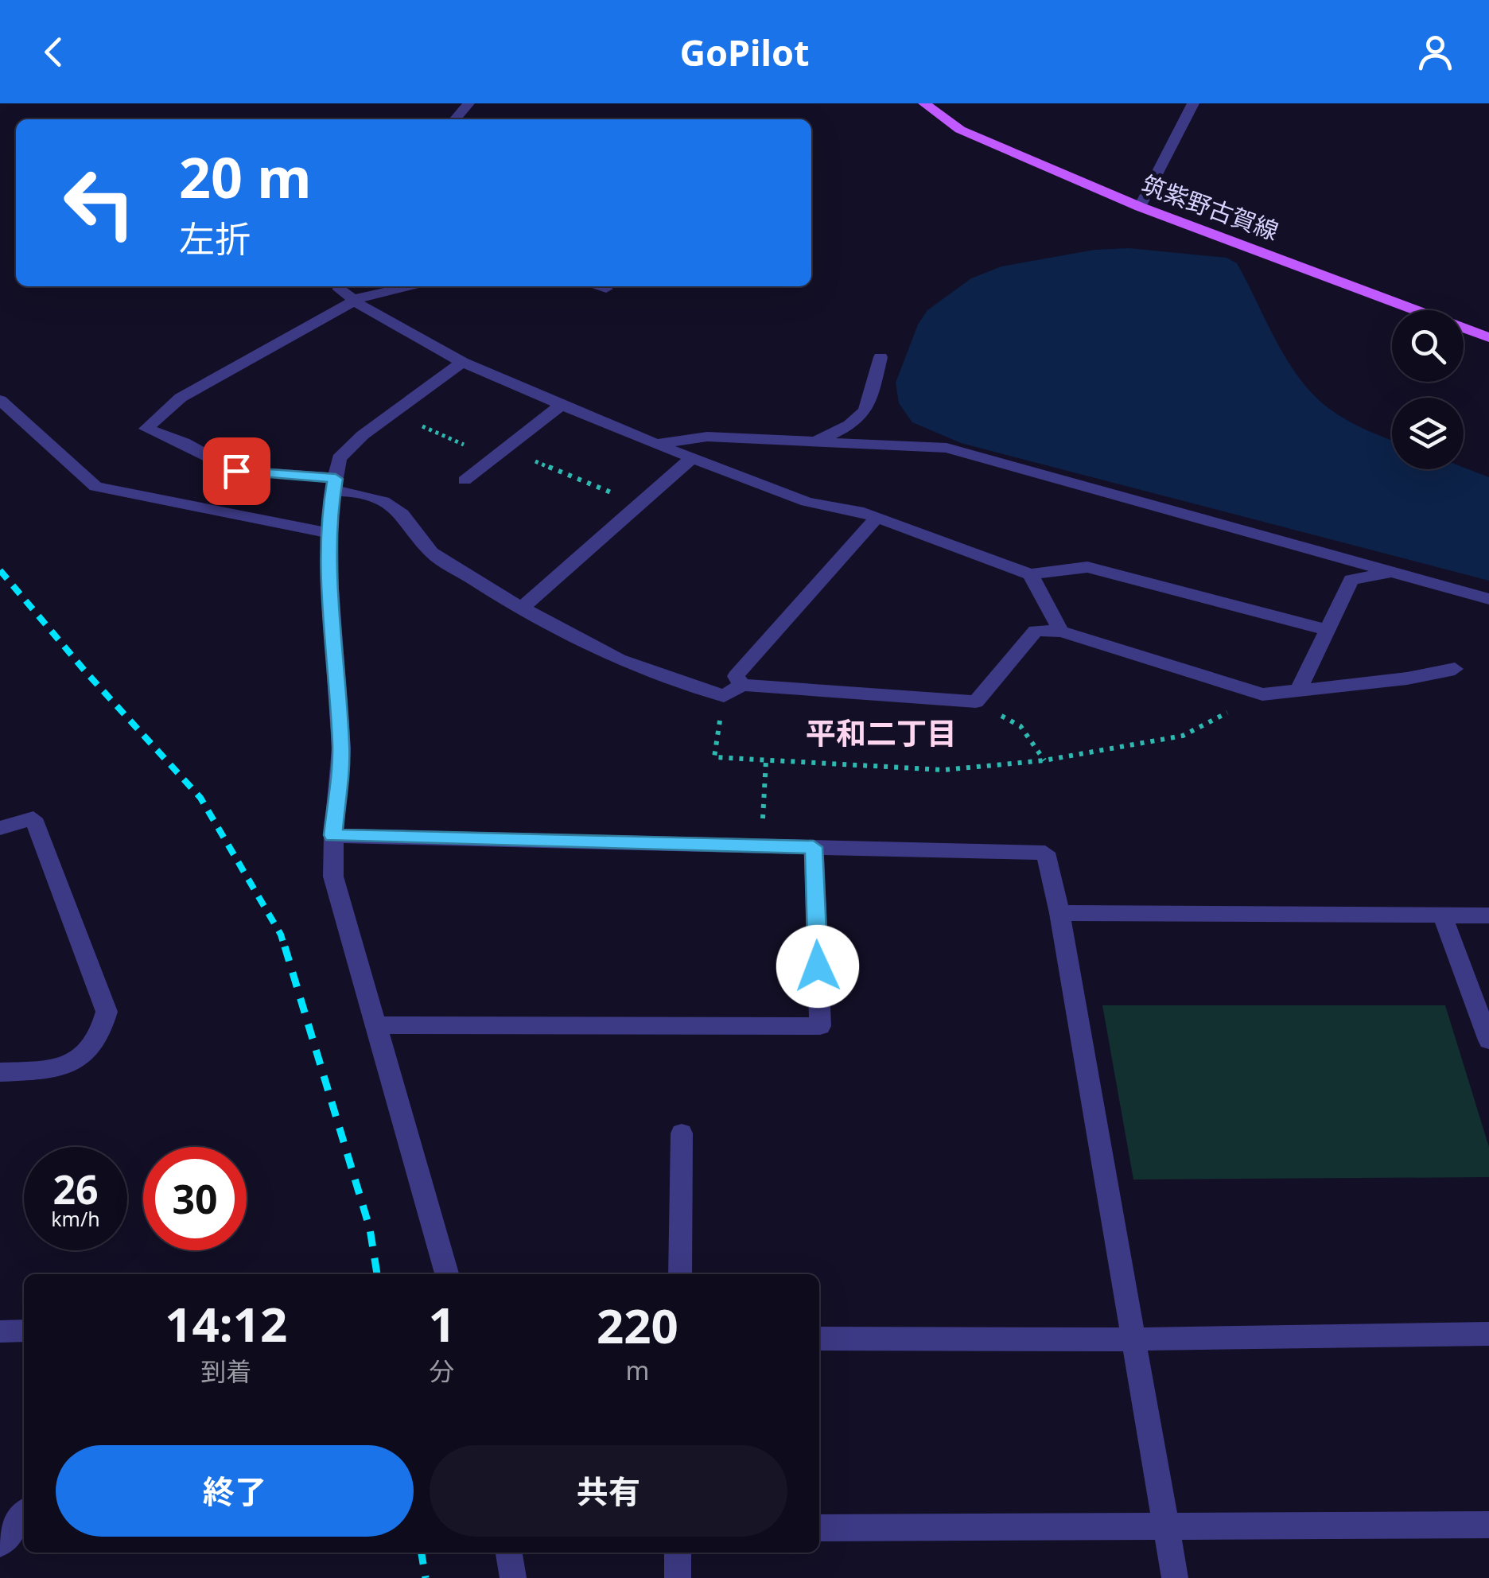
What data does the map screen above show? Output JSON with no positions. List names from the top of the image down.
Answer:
{
  "streets": {
    "main road": ["筑紫野古賀線"]
  },
  "districts": ["平和二丁目"],
  "page": {
    "header": "GoPilot",
    "turn": ["20 m", "左折"],
    "speed": "26 km/h",
    "limit": "30",
    "eta": [
      "14:12",
      "到着",
      "1",
      "分",
      "220",
      "m"
    ],
    "buttons": ["終了", "共有"]
  }
}
